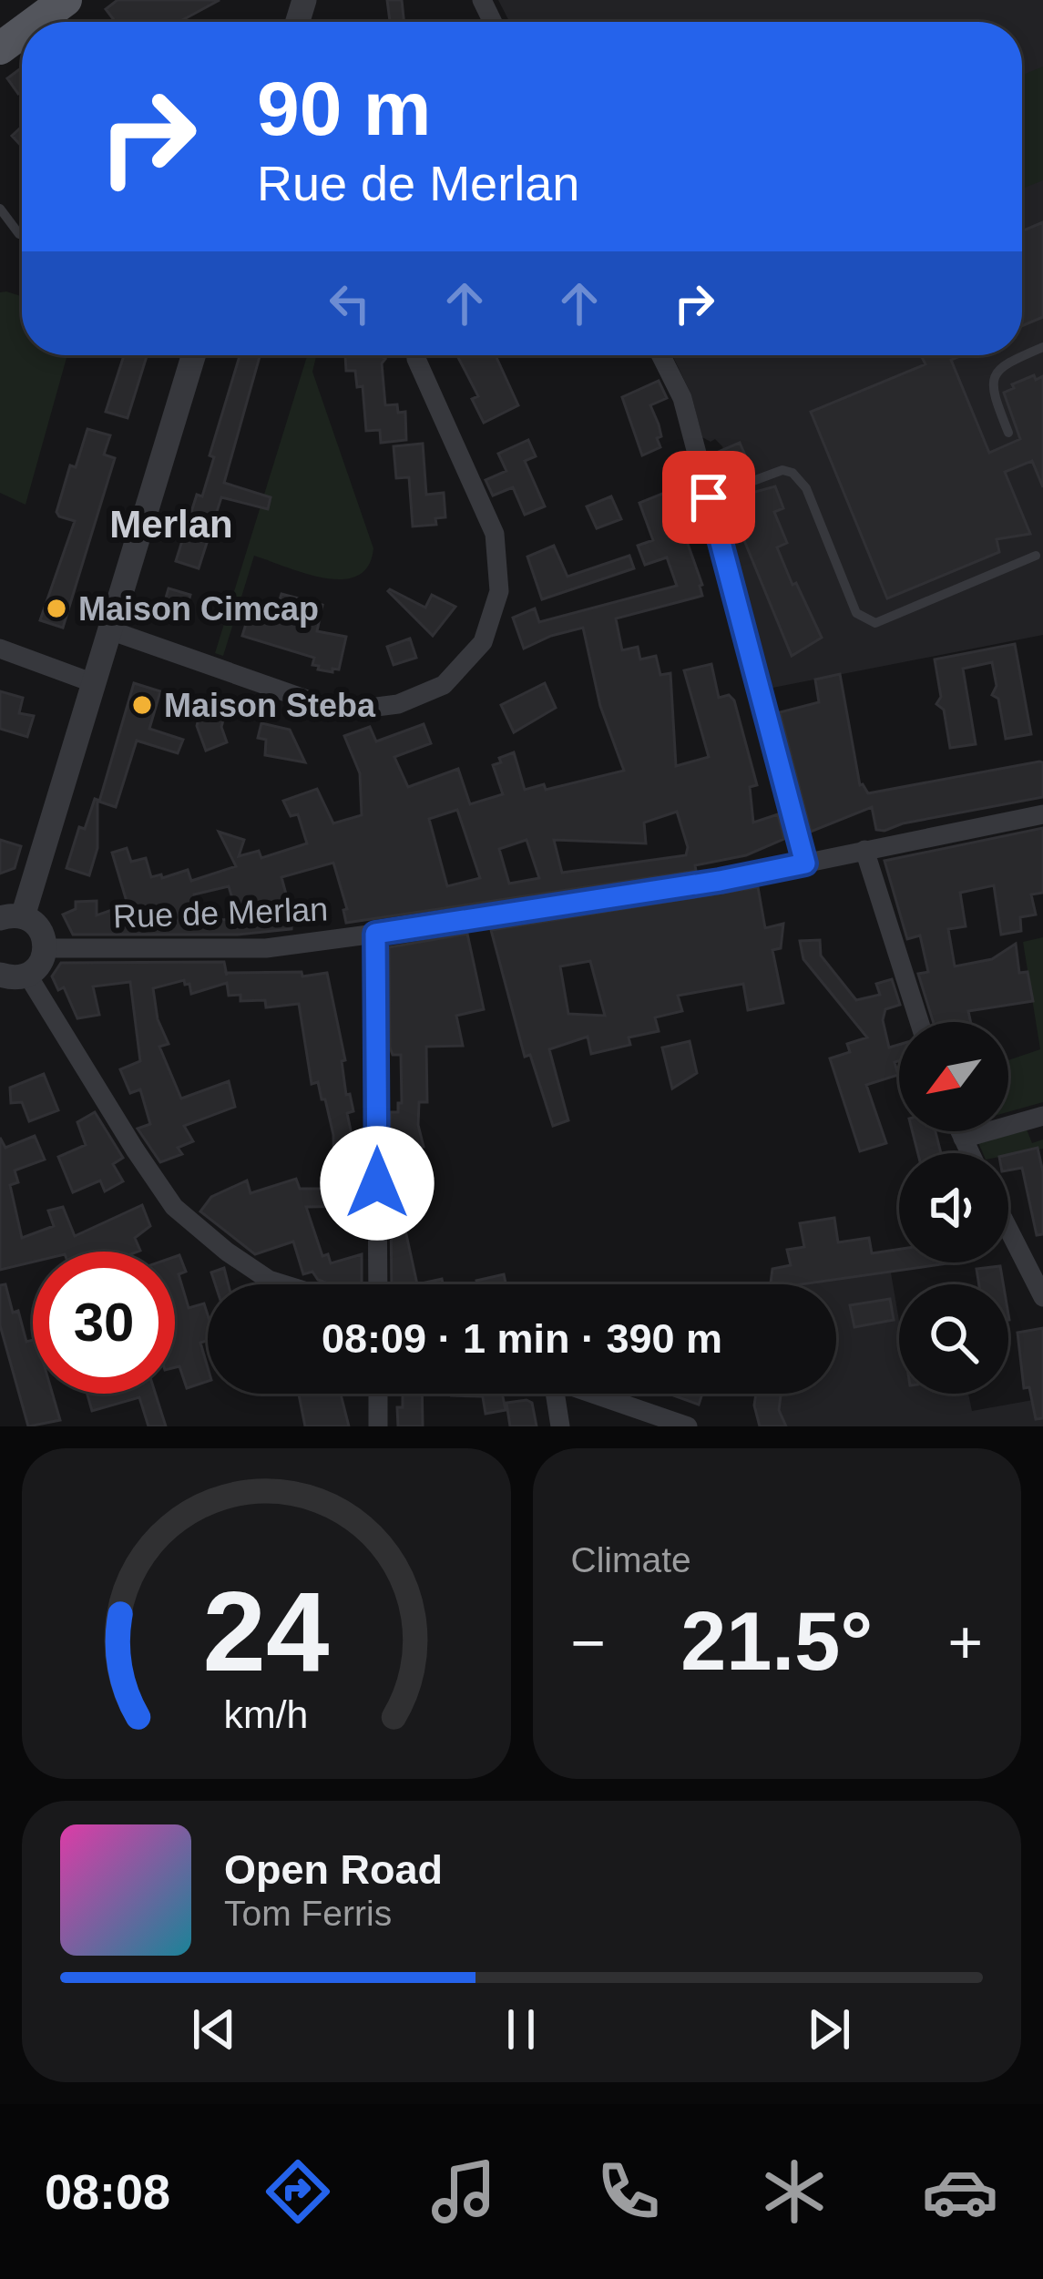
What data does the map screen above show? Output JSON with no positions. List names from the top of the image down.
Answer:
{
  "streets": {
    "street": ["Rue de Merlan"]
  },
  "districts": ["Merlan"],
  "places": ["Maison Cimcap", "Maison Steba"],
  "north": "bottom left",
  "page": {
    "turn": ["90 m", "Rue de Merlan"],
    "limit": "30",
    "trip": "08:09 · 1 min · 390 m",
    "tile": "Climate",
    "heat": ["−", "21.5°", "+"],
    "song": ["Open Road", "Tom Ferris"],
    "tabs": "08:08",
    "gauge": ["24", "km/h"]
  }
}
